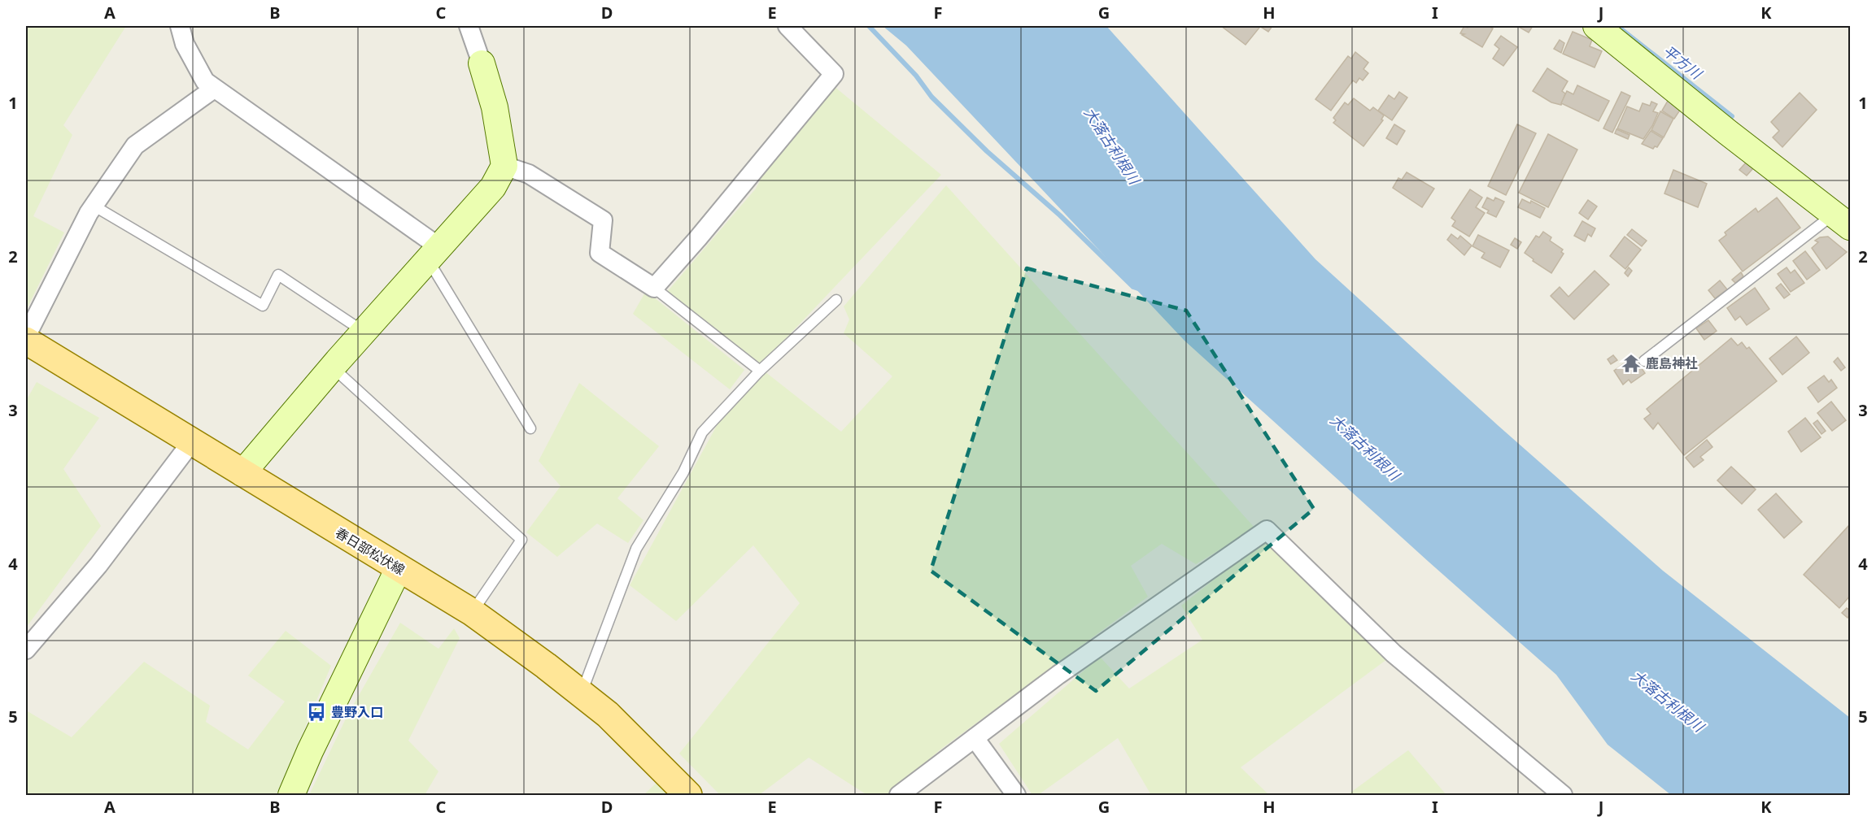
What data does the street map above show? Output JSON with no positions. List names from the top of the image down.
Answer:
{
  "streets": {
    "main road": ["春日部松伏線"]
  },
  "water": ["平方川", "大落古利根川"],
  "places": {
    "temple": ["鹿島神社"],
    "bus stop": ["豊野入口"]
  },
  "grid": {
    "columns": [
      "A",
      "B",
      "C",
      "D",
      "E",
      "F",
      "G",
      "H",
      "I",
      "J",
      "K"
    ],
    "rows": [
      "1",
      "2",
      "3",
      "4",
      "5"
    ]
  }
}
